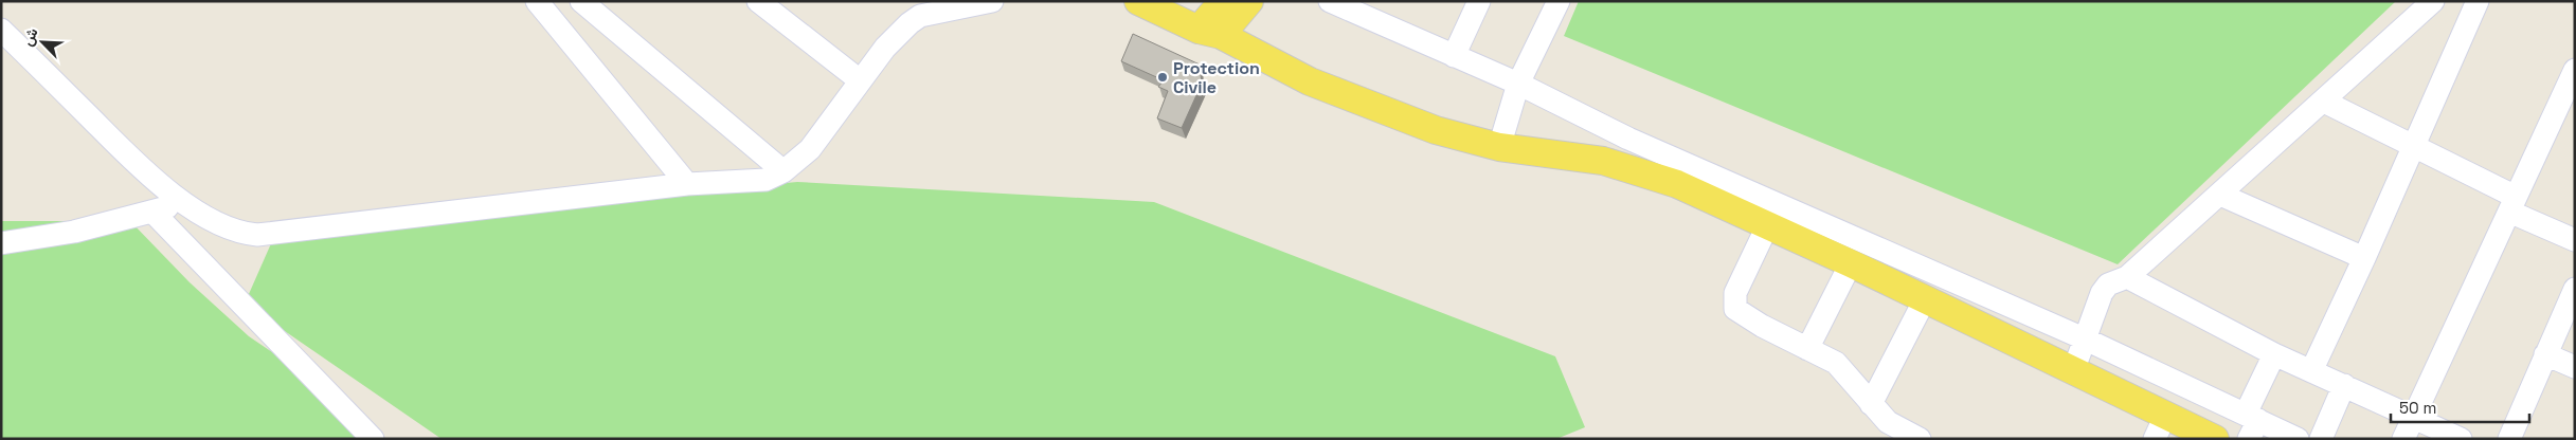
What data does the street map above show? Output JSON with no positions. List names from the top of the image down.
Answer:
{
  "places": ["Protection Civile"],
  "scale_bar": "50 m",
  "north": "top left"
}
